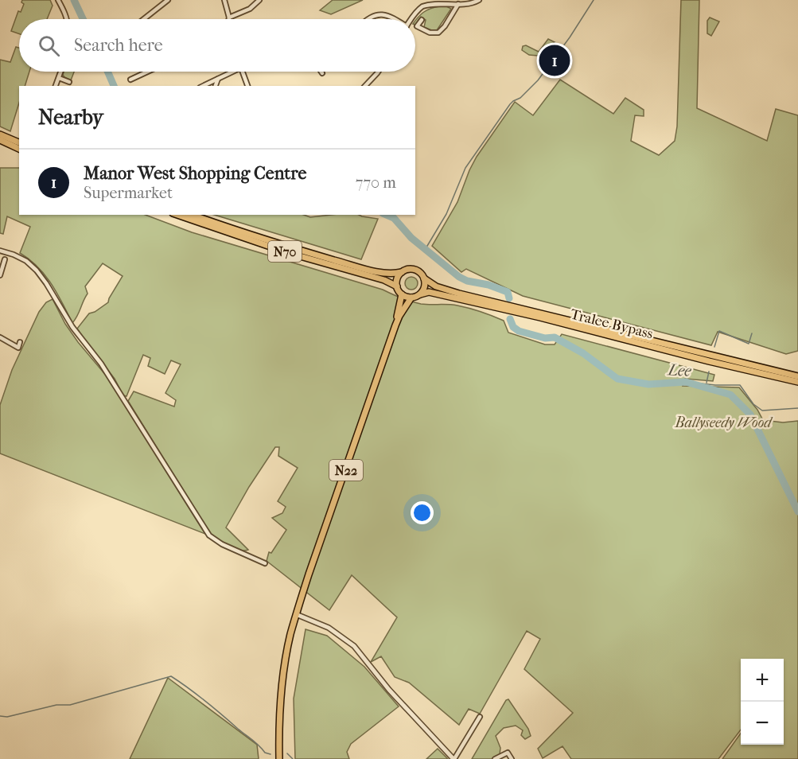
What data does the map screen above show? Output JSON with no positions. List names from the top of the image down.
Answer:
{
  "streets": {
    "main road": ["N70", "Tralee Bypass", "N22"]
  },
  "crossings": [
    ["N70", "Tralee Bypass"],
    ["N70", "N22"],
    ["Tralee Bypass", "N22"]
  ],
  "water": ["Lee"],
  "parks": ["Ballyseedy Wood"],
  "page": {
    "search": "Search here",
    "pins": "1",
    "heading": "Nearby",
    "list": [
      {
        "mark": "1",
        "name": "Manor West Shopping Centre",
        "note": "Supermarket",
        "value": "770 m"
      }
    ],
    "map_buttons": ["+", "−"]
  }
}
